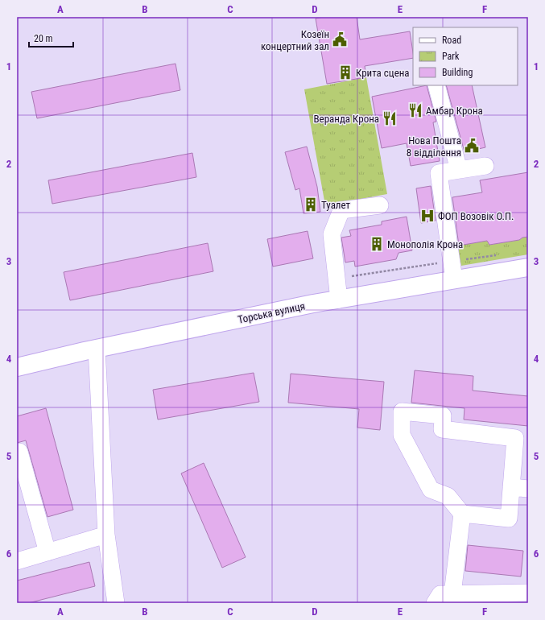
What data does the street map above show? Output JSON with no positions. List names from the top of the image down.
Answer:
{
  "streets": {
    "main road": ["Торська вулиця"]
  },
  "places": {
    "public building": ["Козеїн концертний зал", "Нова Пошта 8 відділення"],
    "building": ["Крита сцена", "Туалет", "Монополія Крона"],
    "restaurant": ["Амбар Крона", "Веранда Крона"],
    "hospital": ["ФОП Возовік О.П."]
  },
  "legend": ["Road", "Park", "Building"],
  "scale_bar": "20 m",
  "grid": {
    "columns": [
      "A",
      "B",
      "C",
      "D",
      "E",
      "F"
    ],
    "rows": [
      "1",
      "2",
      "3",
      "4",
      "5",
      "6"
    ]
  }
}
